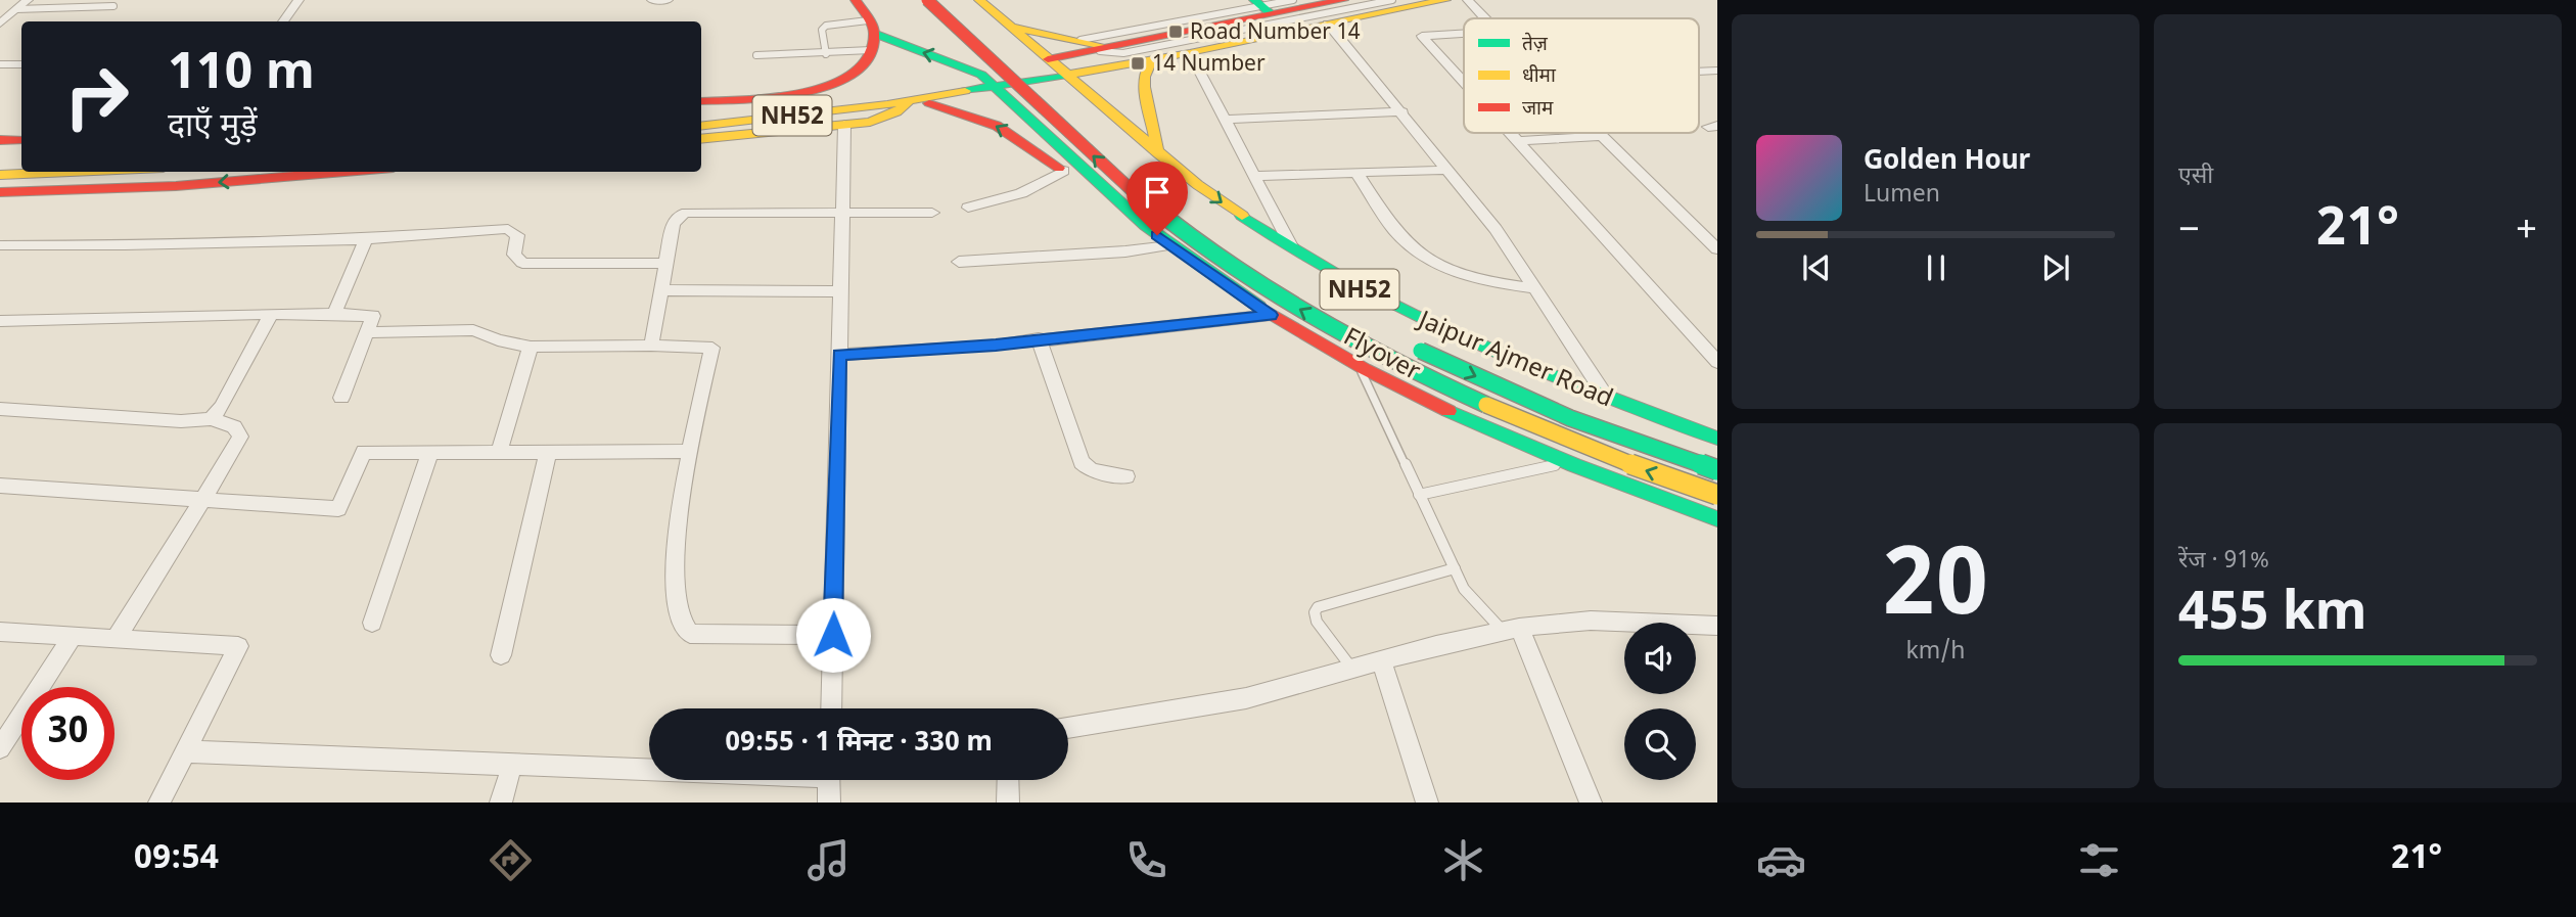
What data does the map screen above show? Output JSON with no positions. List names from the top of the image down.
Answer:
{
  "streets": {
    "main road": ["NH52", "Flyover", "Jaipur Ajmer Road"]
  },
  "crossings": [
    ["NH52", "Jaipur Ajmer Road"]
  ],
  "places": {
    "transit": ["Road Number 14", "14 Number"]
  },
  "legend": ["तेज़", "धीमा", "जाम"],
  "page": {
    "tile": [
      "एसी",
      ["20", "km/h"],
      ["रेंज · 91%", "455 km"]
    ],
    "turn": ["110 m", "दाएँ मुड़ें"],
    "song": ["Golden Hour", "Lumen"],
    "heat": ["−", "21°", "+"],
    "limit": "30",
    "trip": "09:55 · 1 मिनट · 330 m",
    "tabs": ["09:54", "21°"]
  }
}
